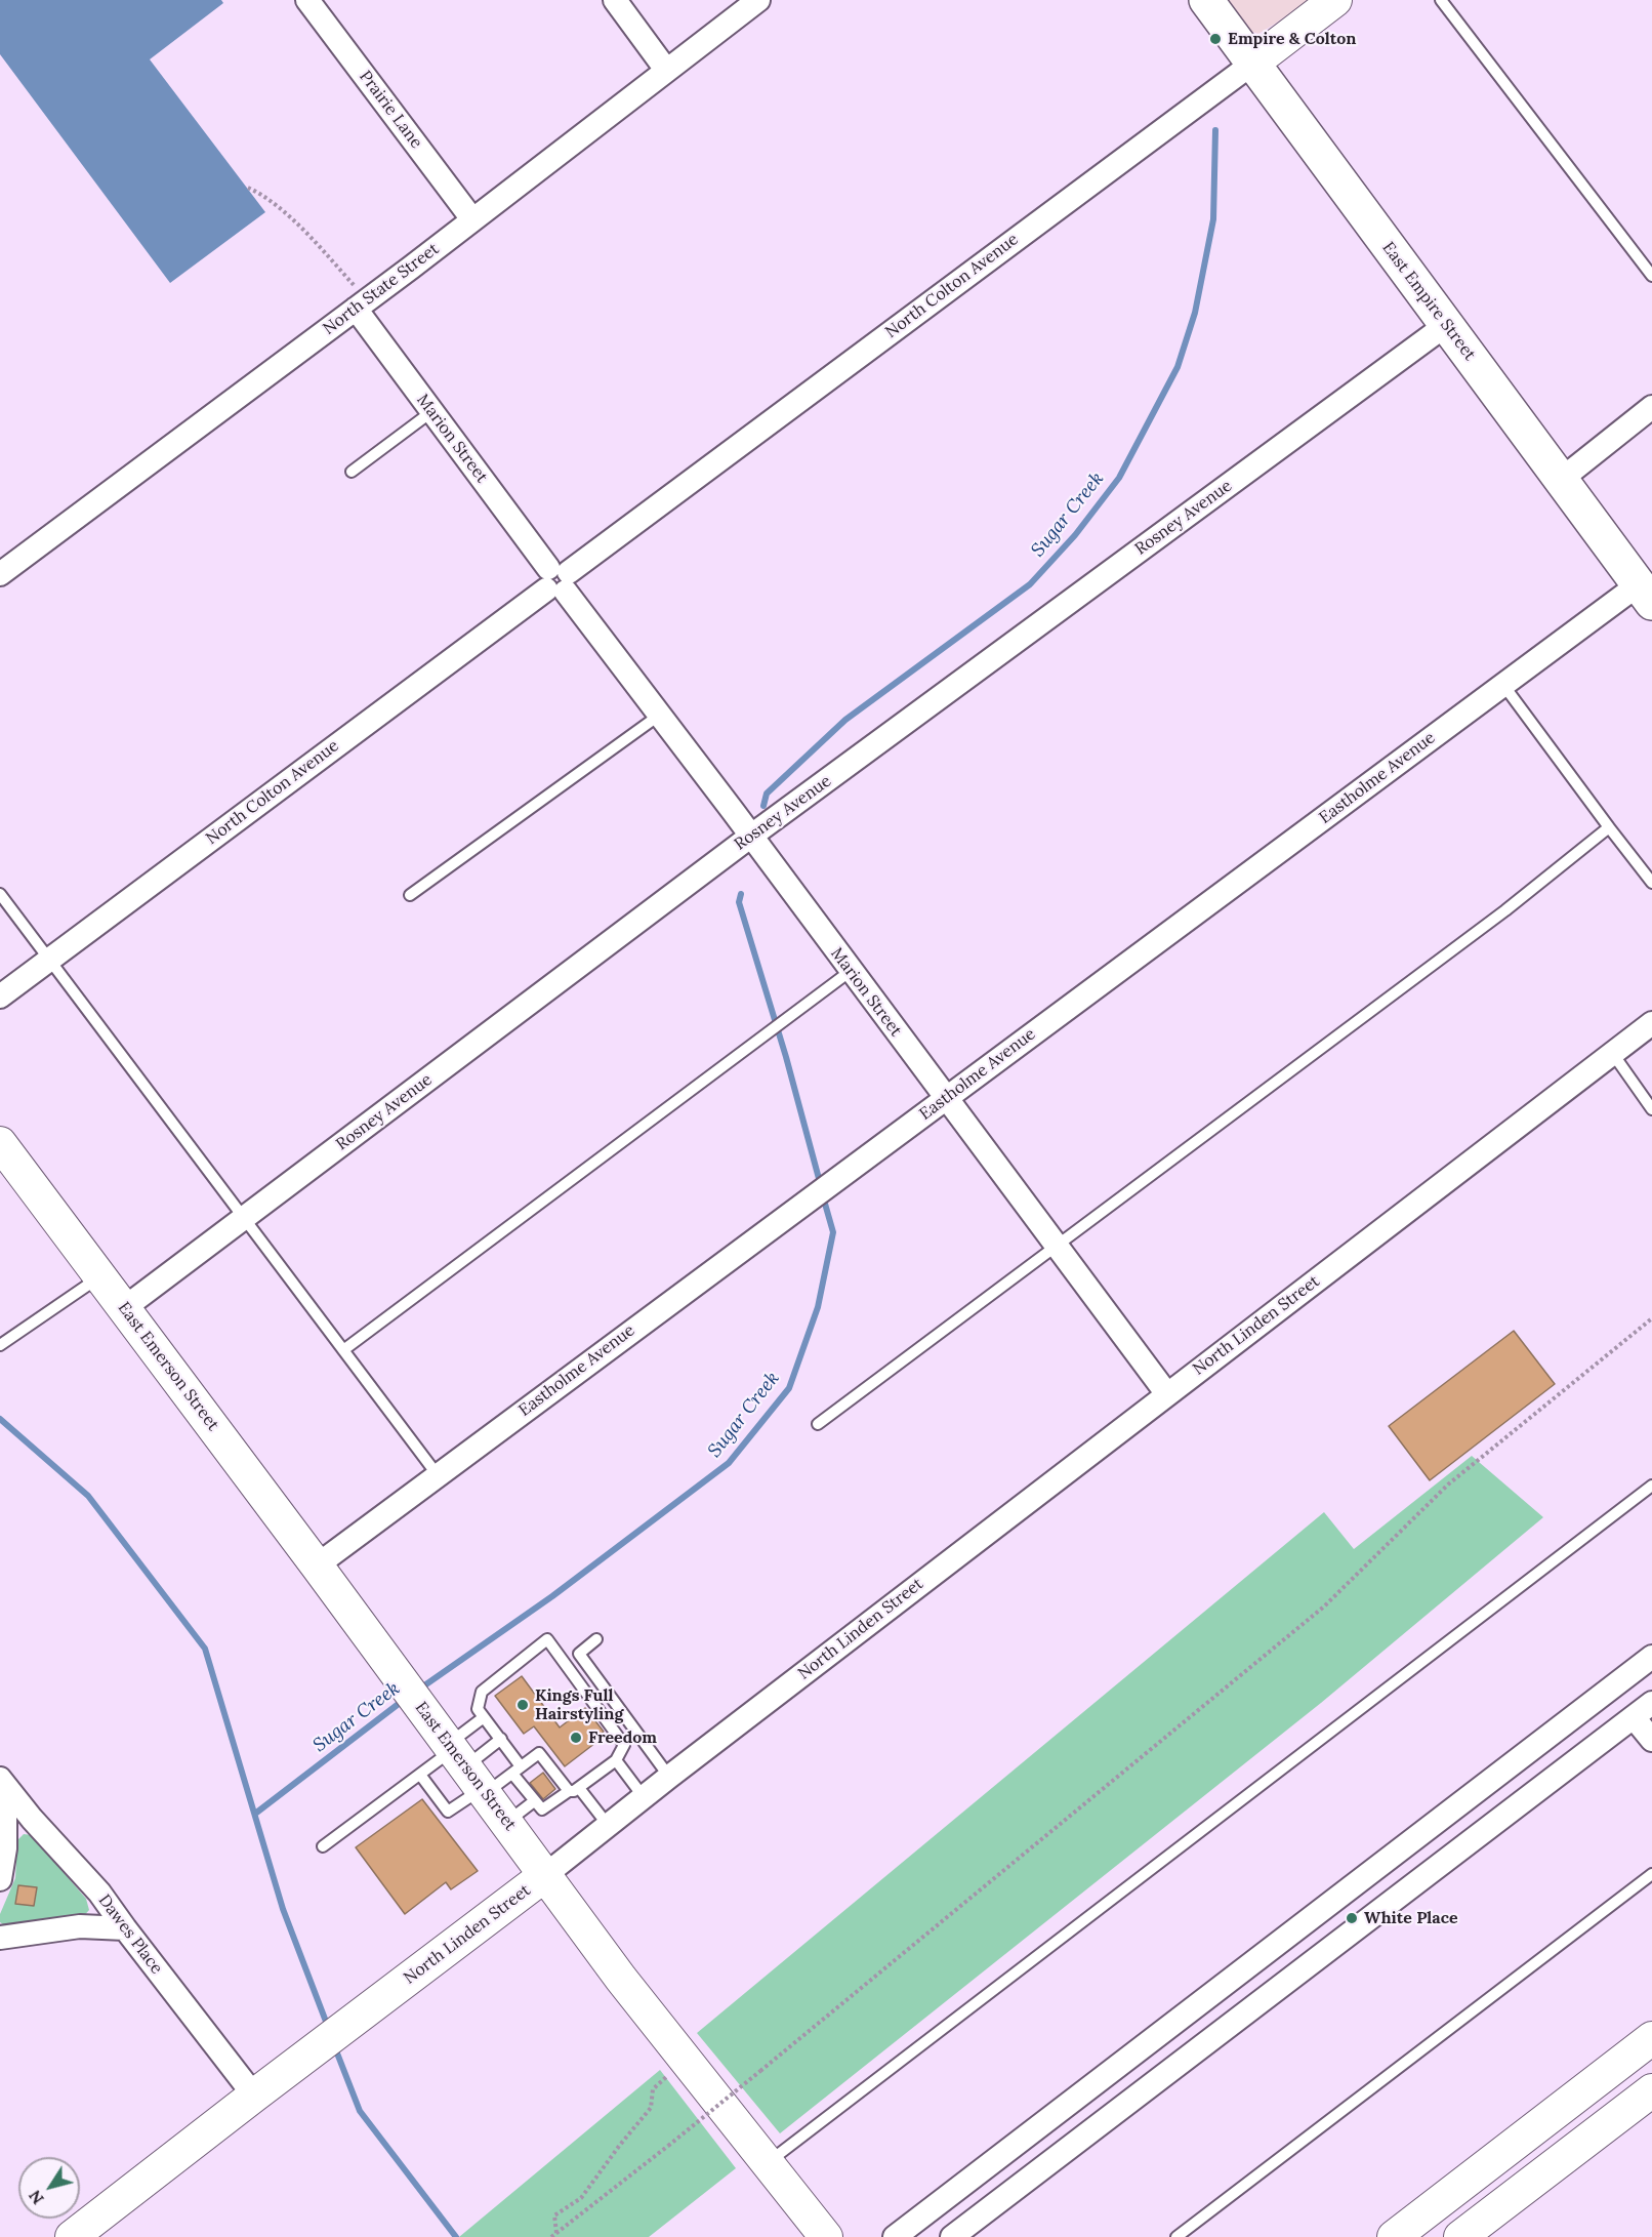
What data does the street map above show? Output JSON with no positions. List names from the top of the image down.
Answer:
{
  "streets": {
    "main road": [
      "North Colton Avenue",
      "East Empire Street",
      "North Linden Street",
      "East Emerson Street"
    ],
    "street": [
      "Prairie Lane",
      "North State Street",
      "Marion Street",
      "Rosney Avenue",
      "Eastholme Avenue",
      "Dawes Place"
    ]
  },
  "crossings": [
    ["Prairie Lane", "North State Street"],
    ["North Colton Avenue", "East Empire Street"],
    ["North Colton Avenue", "Marion Street"],
    ["North State Street", "Marion Street"],
    ["East Empire Street", "Rosney Avenue"],
    ["East Empire Street", "Eastholme Avenue"],
    ["Marion Street", "Rosney Avenue"],
    ["Marion Street", "Eastholme Avenue"],
    ["Marion Street", "North Linden Street"],
    ["Rosney Avenue", "East Emerson Street"],
    ["Eastholme Avenue", "East Emerson Street"],
    ["North Linden Street", "East Emerson Street"],
    ["North Linden Street", "Dawes Place"]
  ],
  "water": ["Sugar Creek"],
  "places": [
    "Empire & Colton",
    "Kings Full Hairstyling",
    "Freedom",
    "White Place"
  ],
  "north": "bottom left"
}
